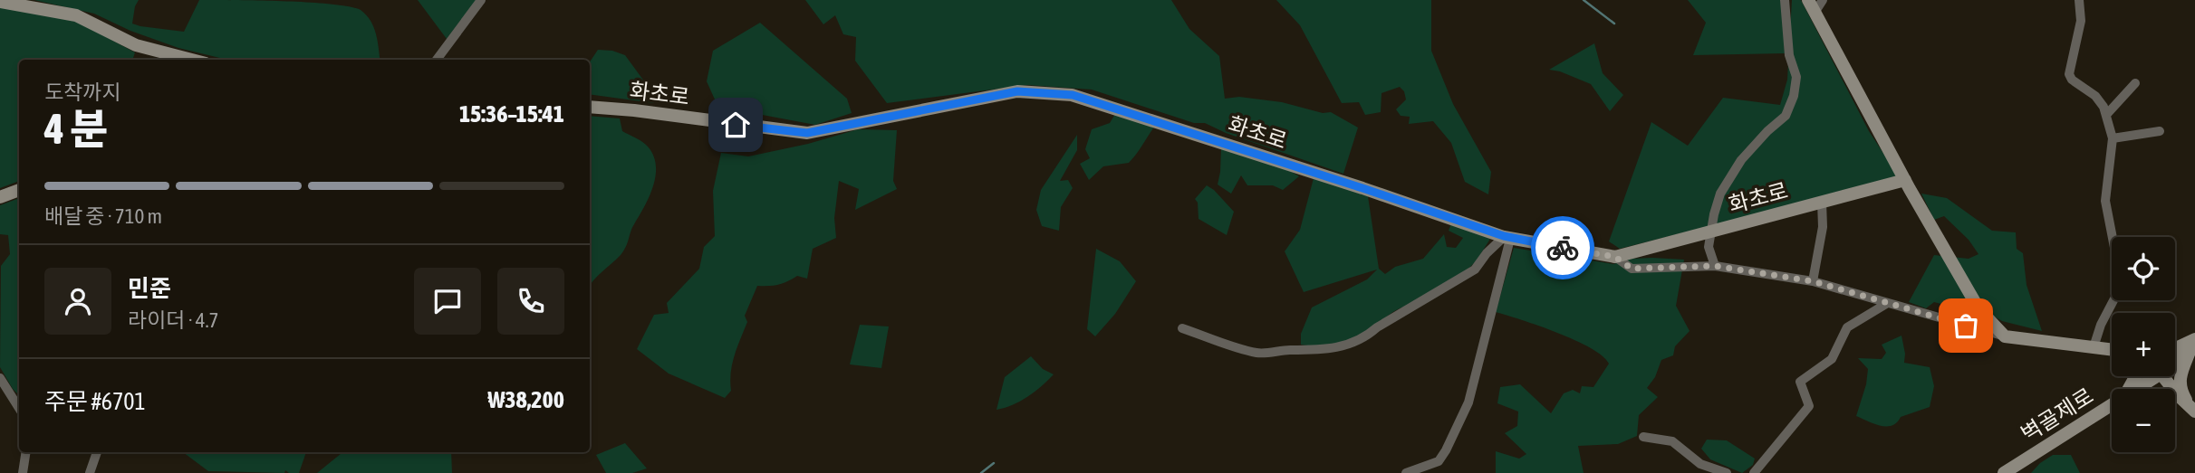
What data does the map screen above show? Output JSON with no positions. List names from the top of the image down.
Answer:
{
  "streets": {
    "street": ["화초로", "벽골제로"]
  },
  "page": {
    "heading": ["4 분", "도착까지", "15:36–15:41"],
    "panel": [
      "민준",
      "라이더 · 4.7",
      "주문 #6701",
      "₩38,200"
    ],
    "bar": "배달 중 · 710 m",
    "map_buttons": ["+", "−"]
  }
}
